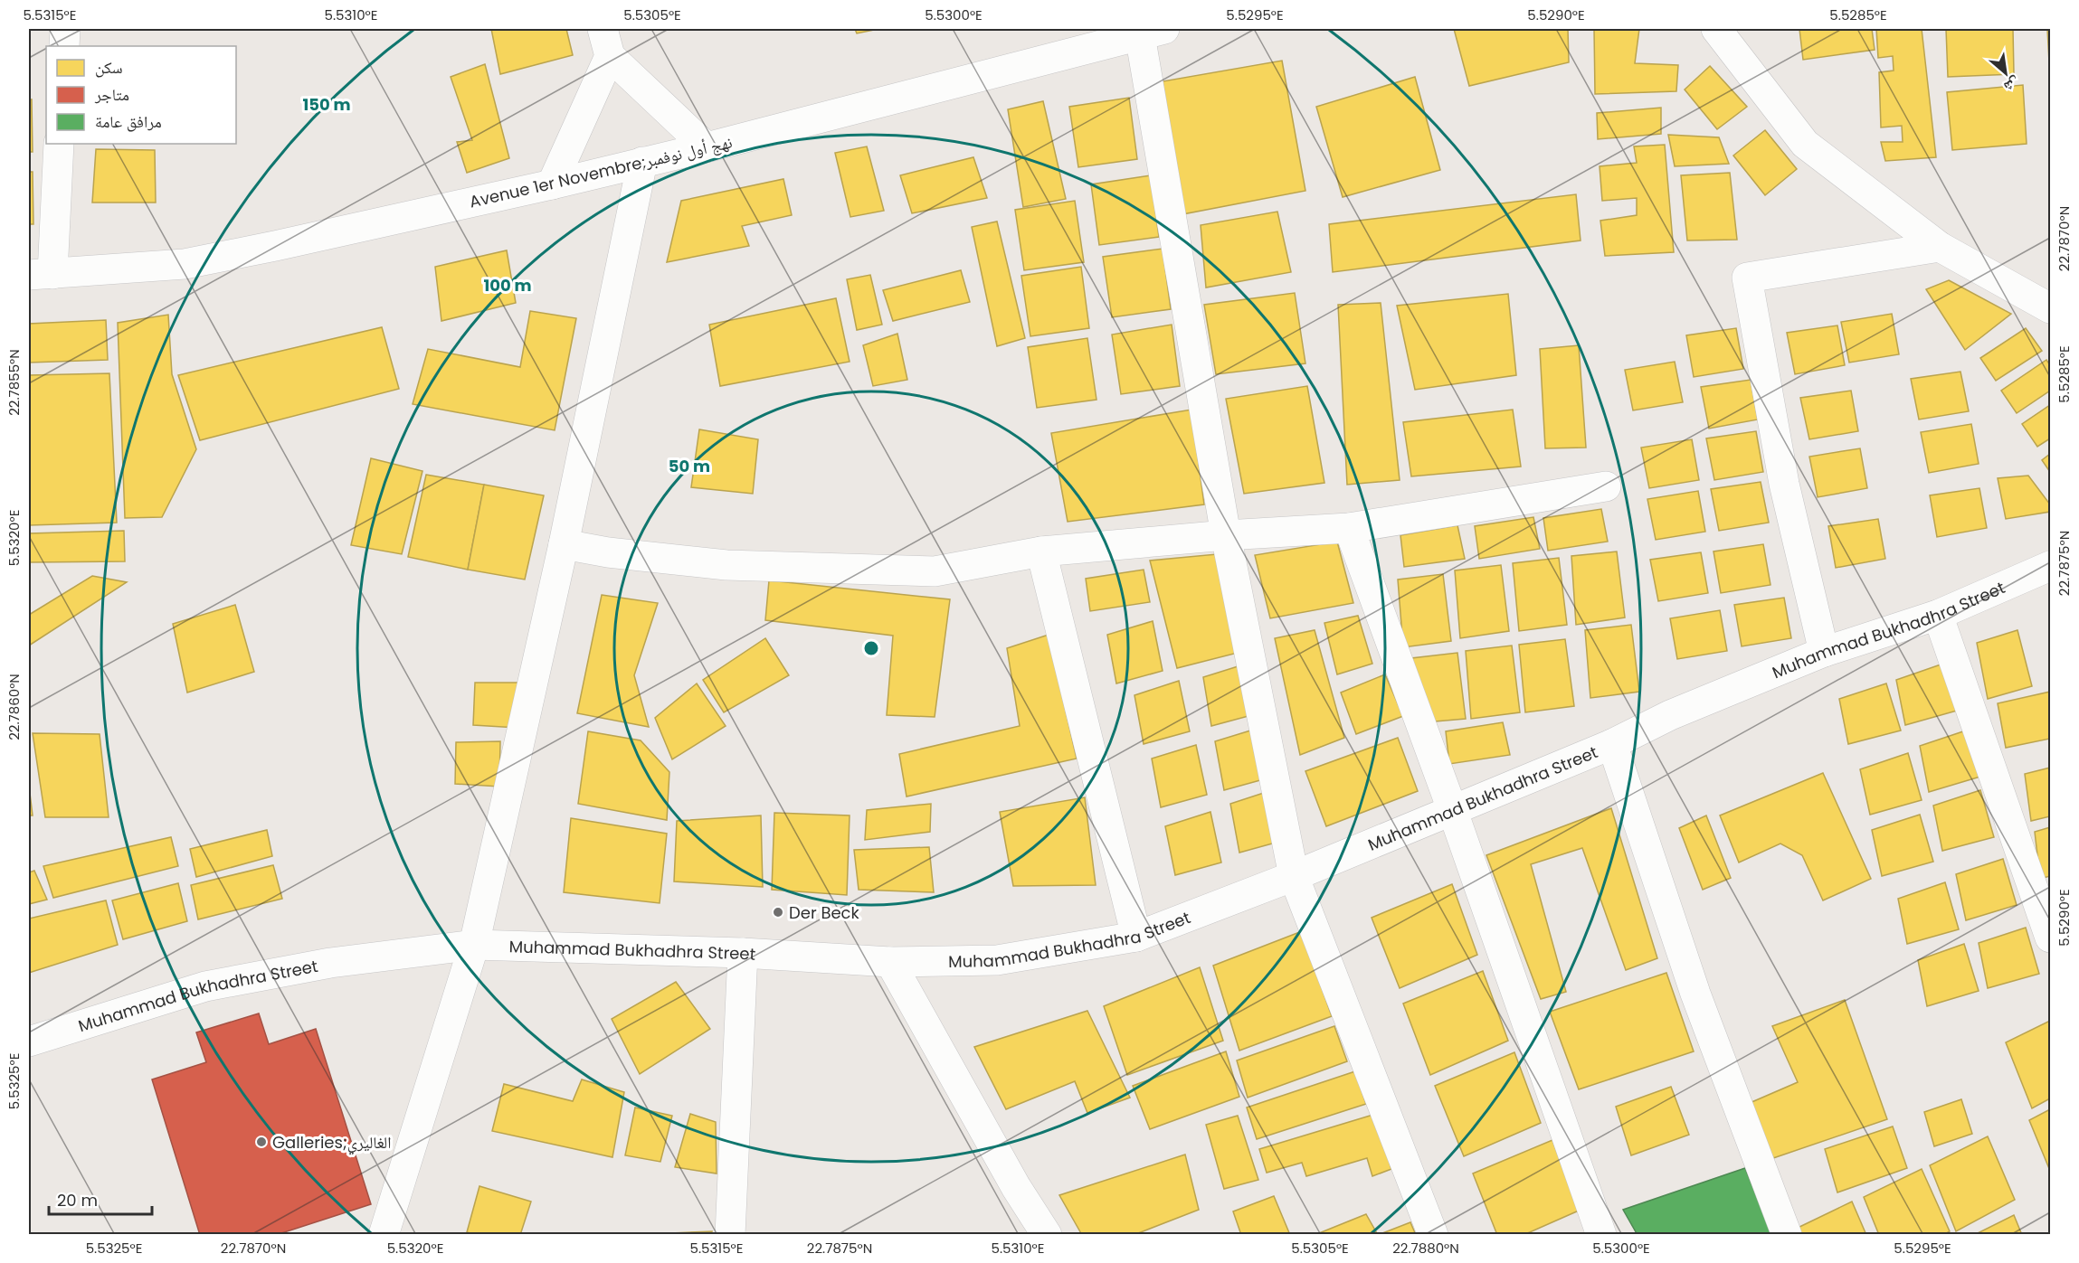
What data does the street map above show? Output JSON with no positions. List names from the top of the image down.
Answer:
{
  "streets": {
    "street": ["Avenue 1er Novembre;نهج أول نوفمبر", "Muhammad Bukhadhra Street"]
  },
  "places": ["Der Beck", "Galleries;الغاليري"],
  "legend": ["سكن", "متاجر", "مرافق عامة"],
  "scale_bar": "20 m",
  "north": "bottom right",
  "coordinates": [
    "5.5315°E",
    "5.5310°E",
    "5.5305°E",
    "5.5300°E",
    "5.5295°E",
    "5.5290°E",
    "5.5285°E",
    "22.7870°N",
    "22.7855°N",
    "5.5320°E",
    "22.7875°N",
    "22.7860°N",
    "5.5325°E",
    "22.7880°N"
  ],
  "rings": ["150 m", "100 m", "50 m"]
}
